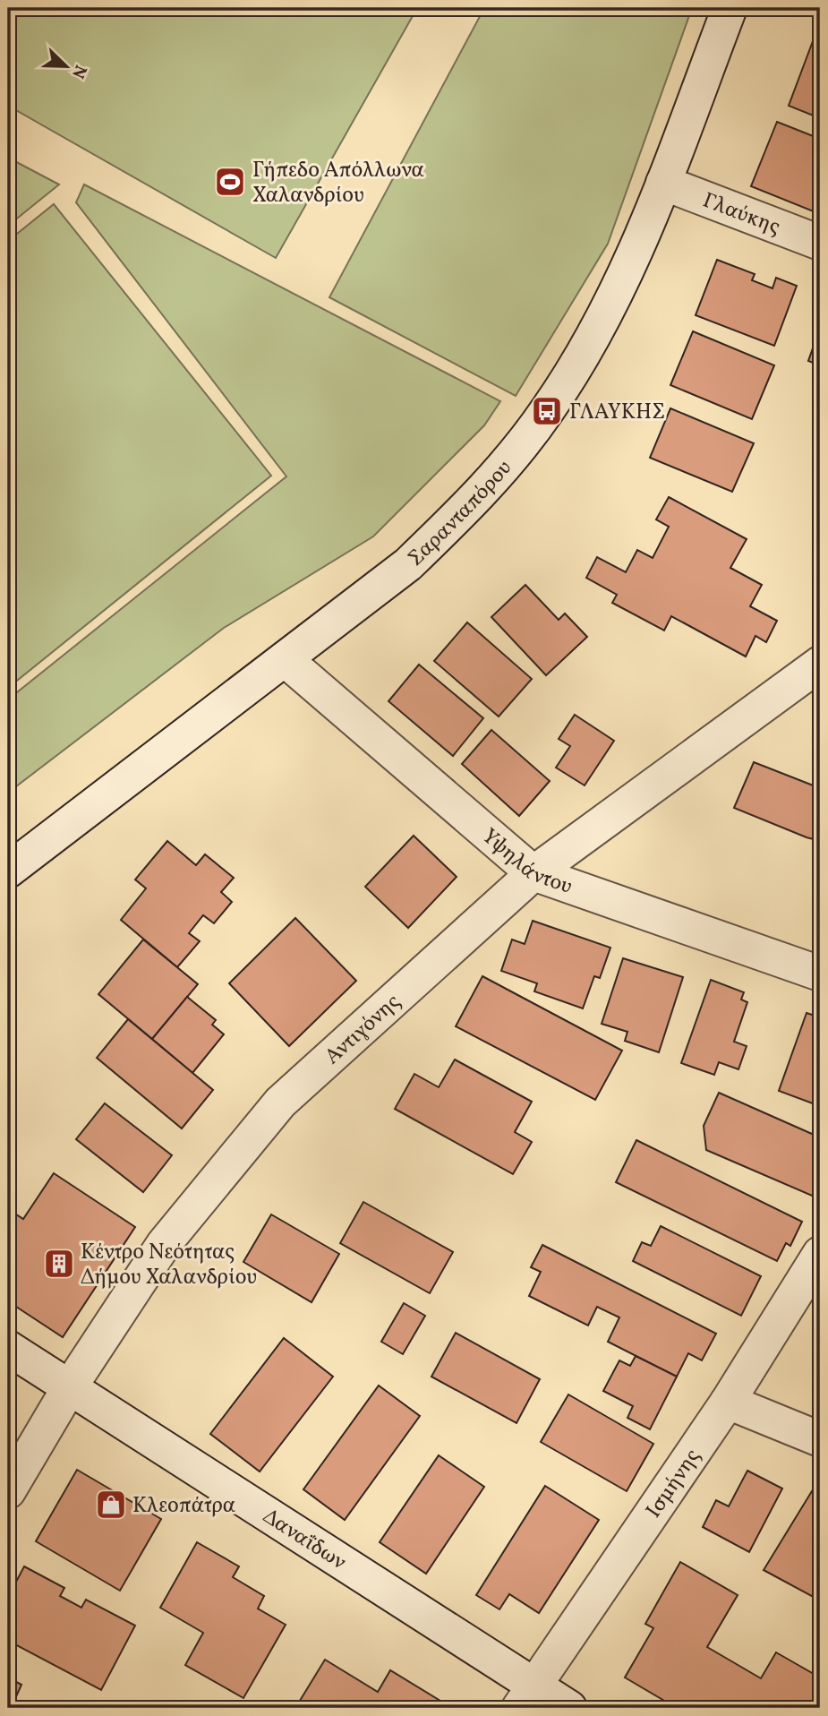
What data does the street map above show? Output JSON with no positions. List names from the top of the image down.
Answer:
{
  "streets": {
    "street": [
      "Γλαύκης",
      "Σαρανταπόρου",
      "Υψηλάντου",
      "Αντιγόνης",
      "Ισμήνης",
      "Δαναΐδων"
    ]
  },
  "crossings": [
    ["Γλαύκης", "Σαρανταπόρου"],
    ["Σαρανταπόρου", "Υψηλάντου"],
    ["Υψηλάντου", "Αντιγόνης"],
    ["Αντιγόνης", "Δαναΐδων"],
    ["Ισμήνης", "Δαναΐδων"]
  ],
  "places": {
    "sports": ["Γήπεδο Απόλλωνα Χαλανδρίου"],
    "bus stop": ["ΓΛΑΥΚΗΣ"],
    "building": ["Κέντρο Νεότητας Δήμου Χαλανδρίου"],
    "shop": ["Κλεοπάτρα"]
  },
  "north": "bottom right"
}
